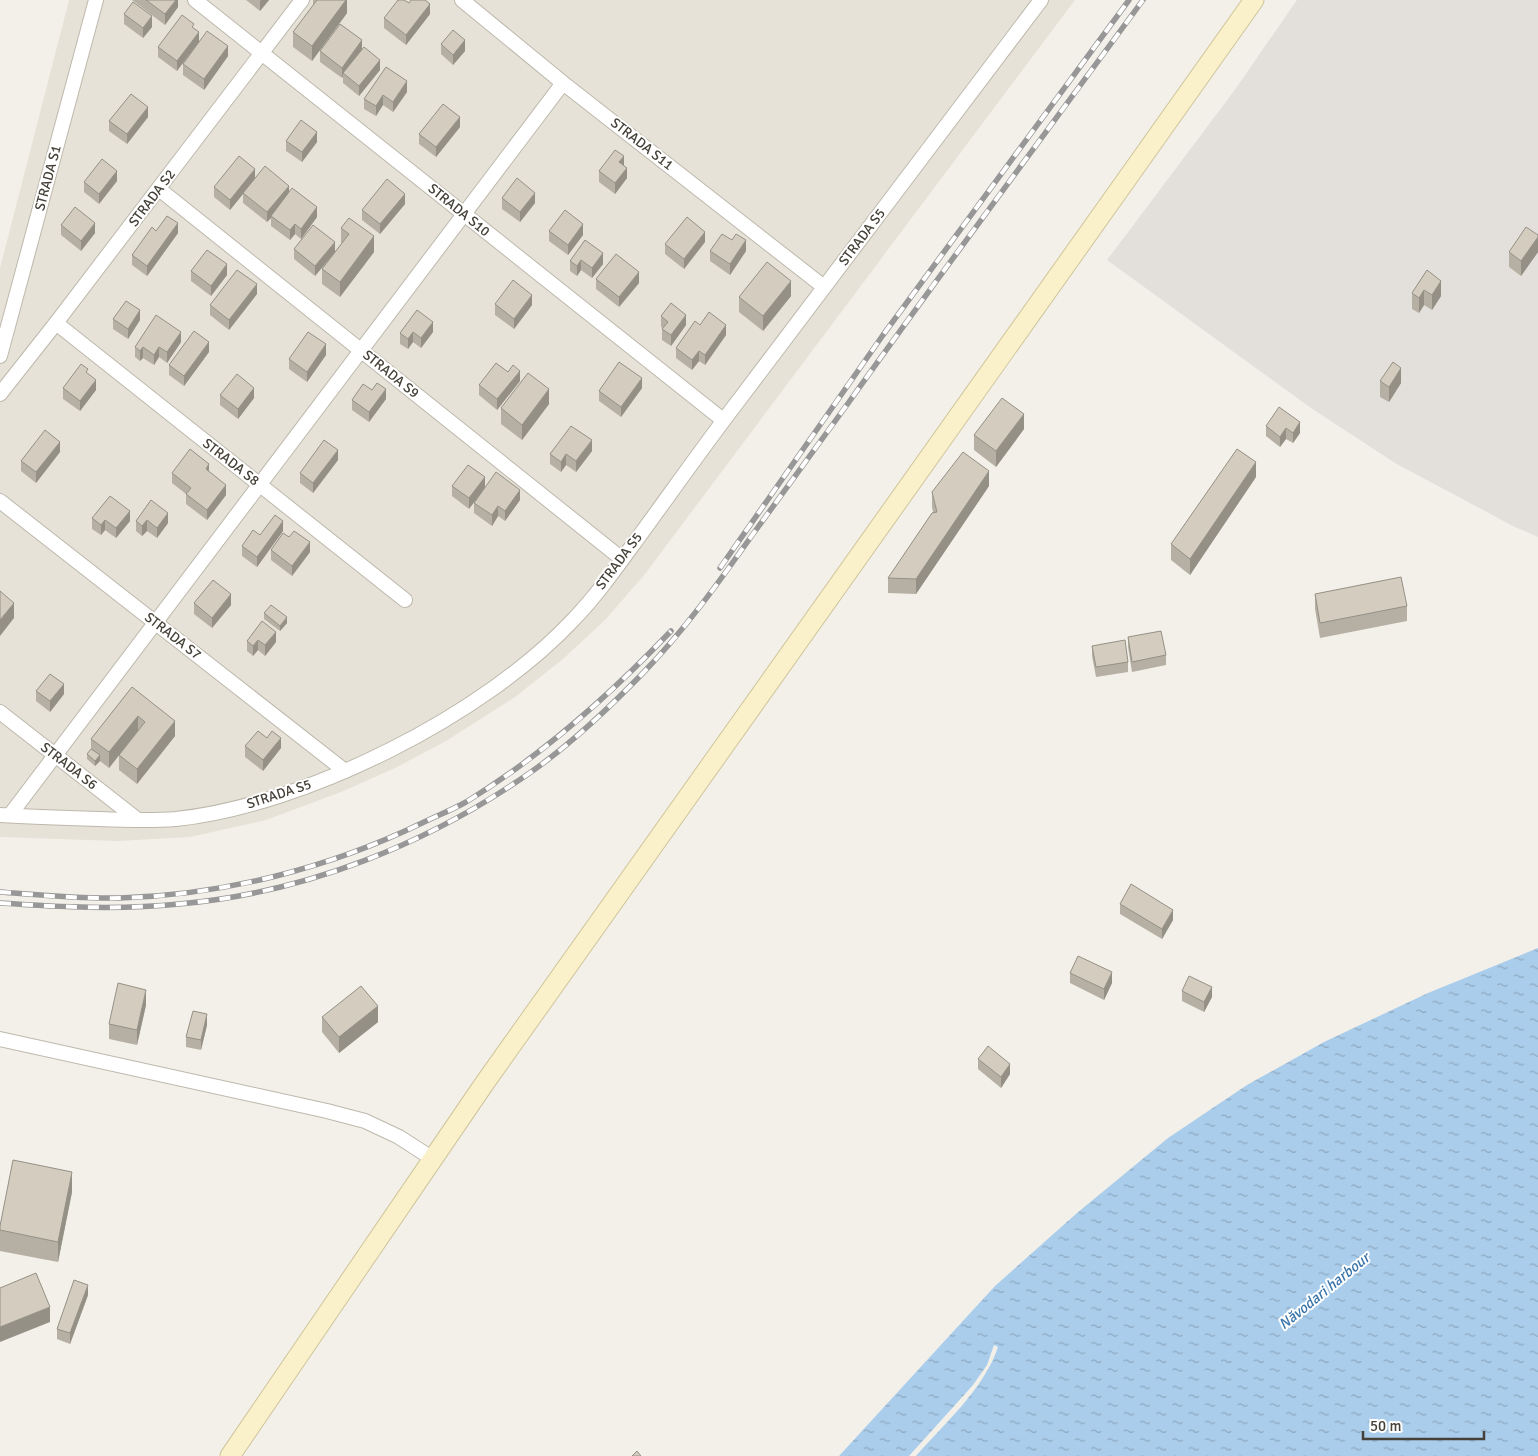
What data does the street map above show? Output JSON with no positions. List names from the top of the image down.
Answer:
{
  "streets": {
    "street": [
      "STRADA S11",
      "STRADA S1",
      "STRADA S2",
      "STRADA S10",
      "STRADA S5",
      "STRADA S9",
      "STRADA S8",
      "STRADA S7",
      "STRADA S6"
    ]
  },
  "crossings": [
    ["STRADA S11", "STRADA S5"],
    ["STRADA S2", "STRADA S10"],
    ["STRADA S2", "STRADA S9"],
    ["STRADA S2", "STRADA S8"],
    ["STRADA S10", "STRADA S5"],
    ["STRADA S5", "STRADA S9"],
    ["STRADA S5", "STRADA S7"],
    ["STRADA S5", "STRADA S6"]
  ],
  "water": ["Năvodari harbour"],
  "scale_bar": "50 m"
}
